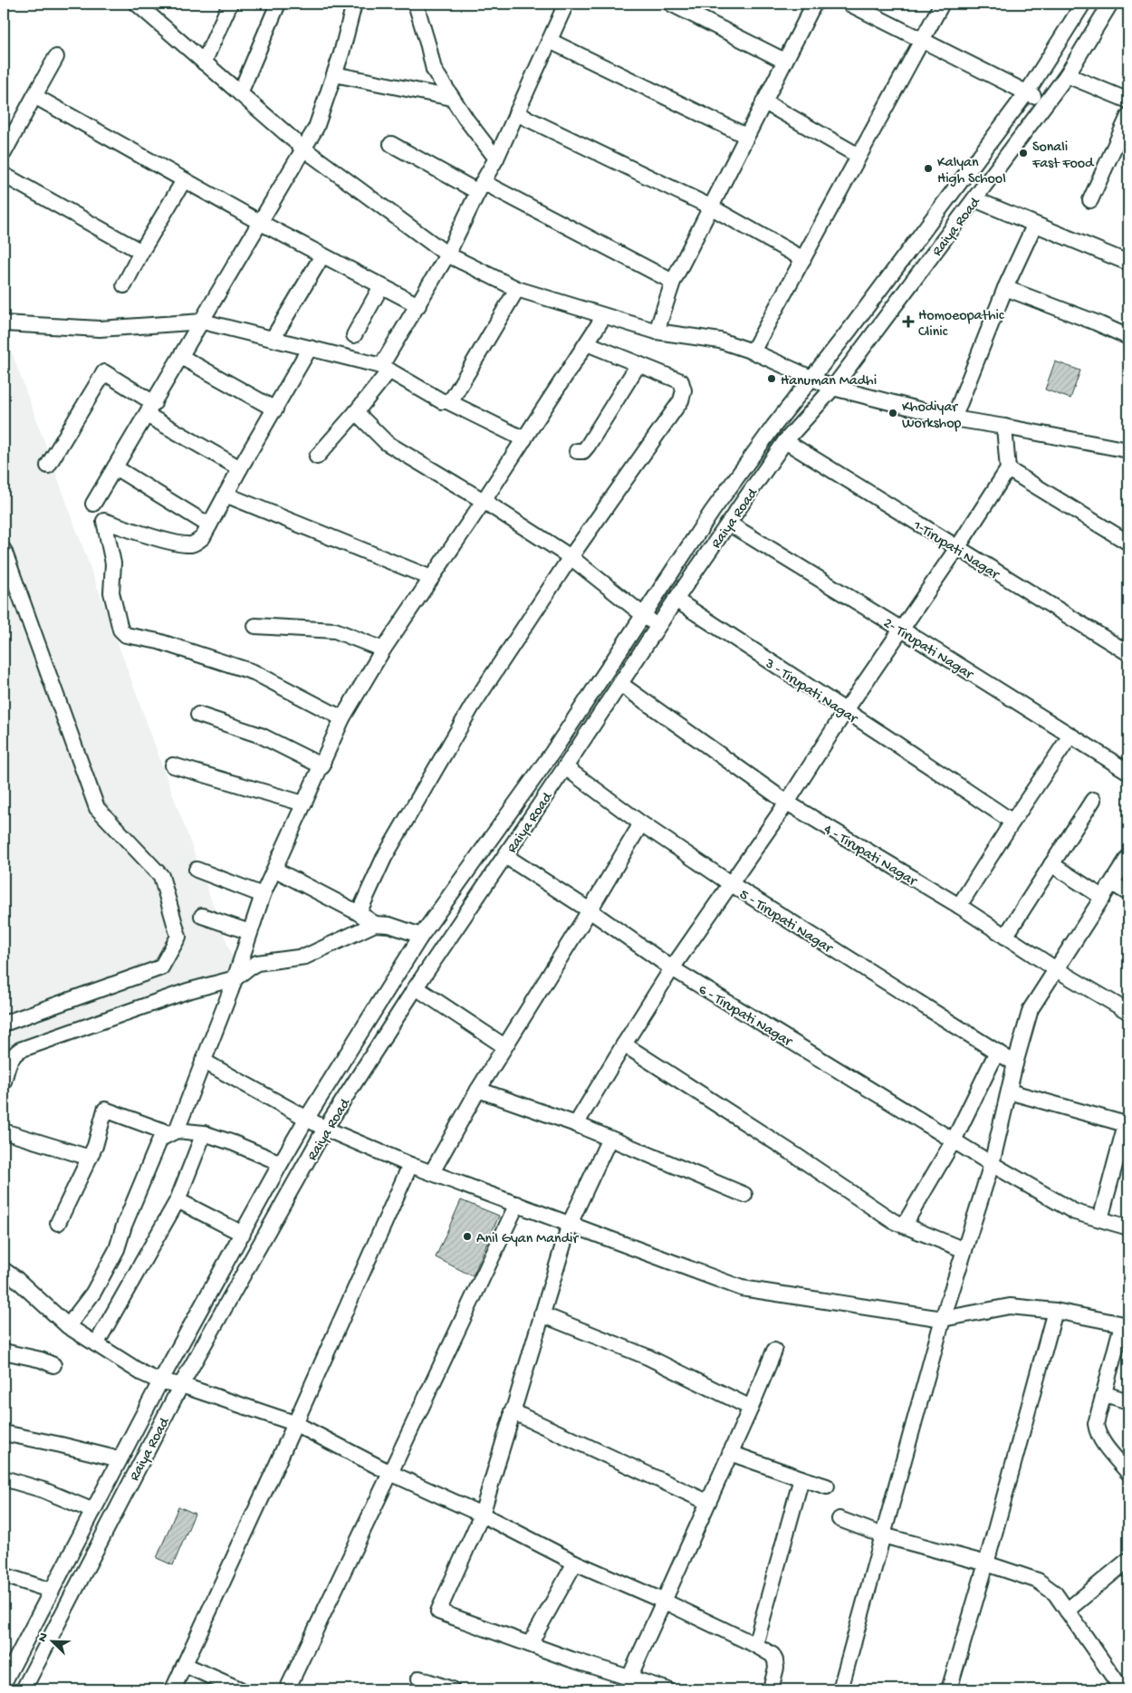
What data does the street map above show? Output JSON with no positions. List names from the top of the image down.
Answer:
{
  "streets": {
    "street": [
      "Raiya Road",
      "1-Tirupati Nagar",
      "2- Tirupati Nagar",
      "3 - Tirupati Nagar",
      "4 - Tirupati Nagar",
      "5 - Tirupati Nagar",
      "6 - Tirupati Nagar"
    ]
  },
  "crossings": [
    ["Raiya Road", "1-Tirupati Nagar"],
    ["Raiya Road", "2- Tirupati Nagar"],
    ["Raiya Road", "3 - Tirupati Nagar"],
    ["Raiya Road", "4 - Tirupati Nagar"],
    ["Raiya Road", "5 - Tirupati Nagar"],
    ["Raiya Road", "6 - Tirupati Nagar"]
  ],
  "places": {
    "other": [
      "Sonali Fast Food",
      "Kalyan High School",
      "Hanuman Madhi",
      "Khodiyar Workshop",
      "Anil Gyan Mandir"
    ],
    "health": ["Homoeopathic Clinic"]
  },
  "north": "top left"
}
